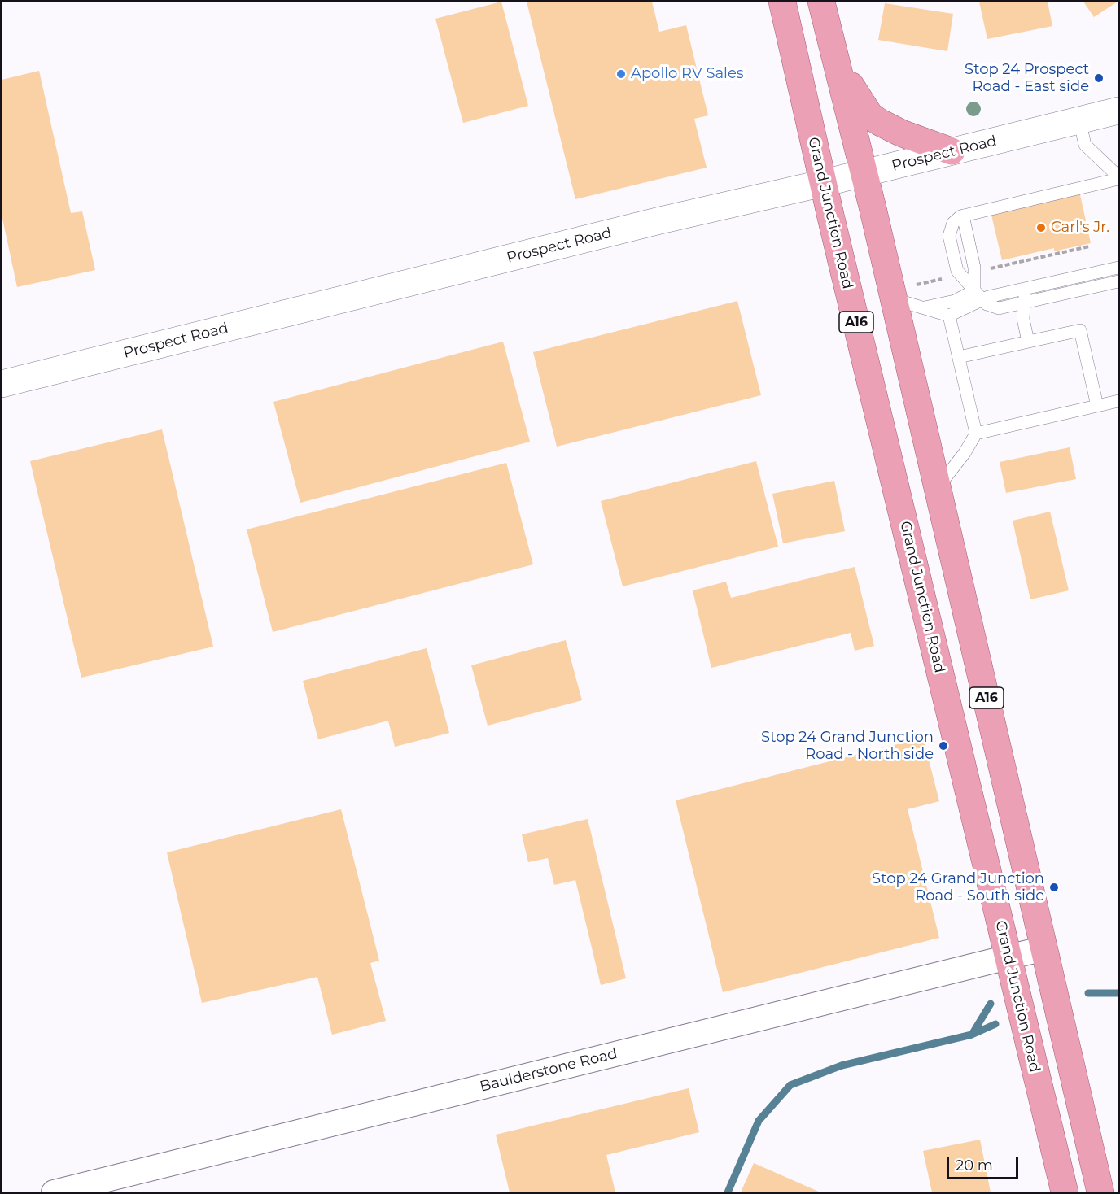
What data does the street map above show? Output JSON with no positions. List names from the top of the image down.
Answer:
{
  "streets": {
    "highway": ["Grand Junction Road", "A16"],
    "street": ["Prospect Road", "Baulderstone Road"]
  },
  "crossings": [
    ["Prospect Road", "Grand Junction Road"],
    ["Prospect Road", "A16"],
    ["Grand Junction Road", "Baulderstone Road"],
    ["A16", "Baulderstone Road"]
  ],
  "places": [
    "Apollo RV Sales",
    "Stop 24 Prospect Road - East side",
    "Carl's Jr.",
    "Stop 24 Grand Junction Road - North side",
    "Stop 24 Grand Junction Road - South side"
  ],
  "scale_bar": "20 m"
}
